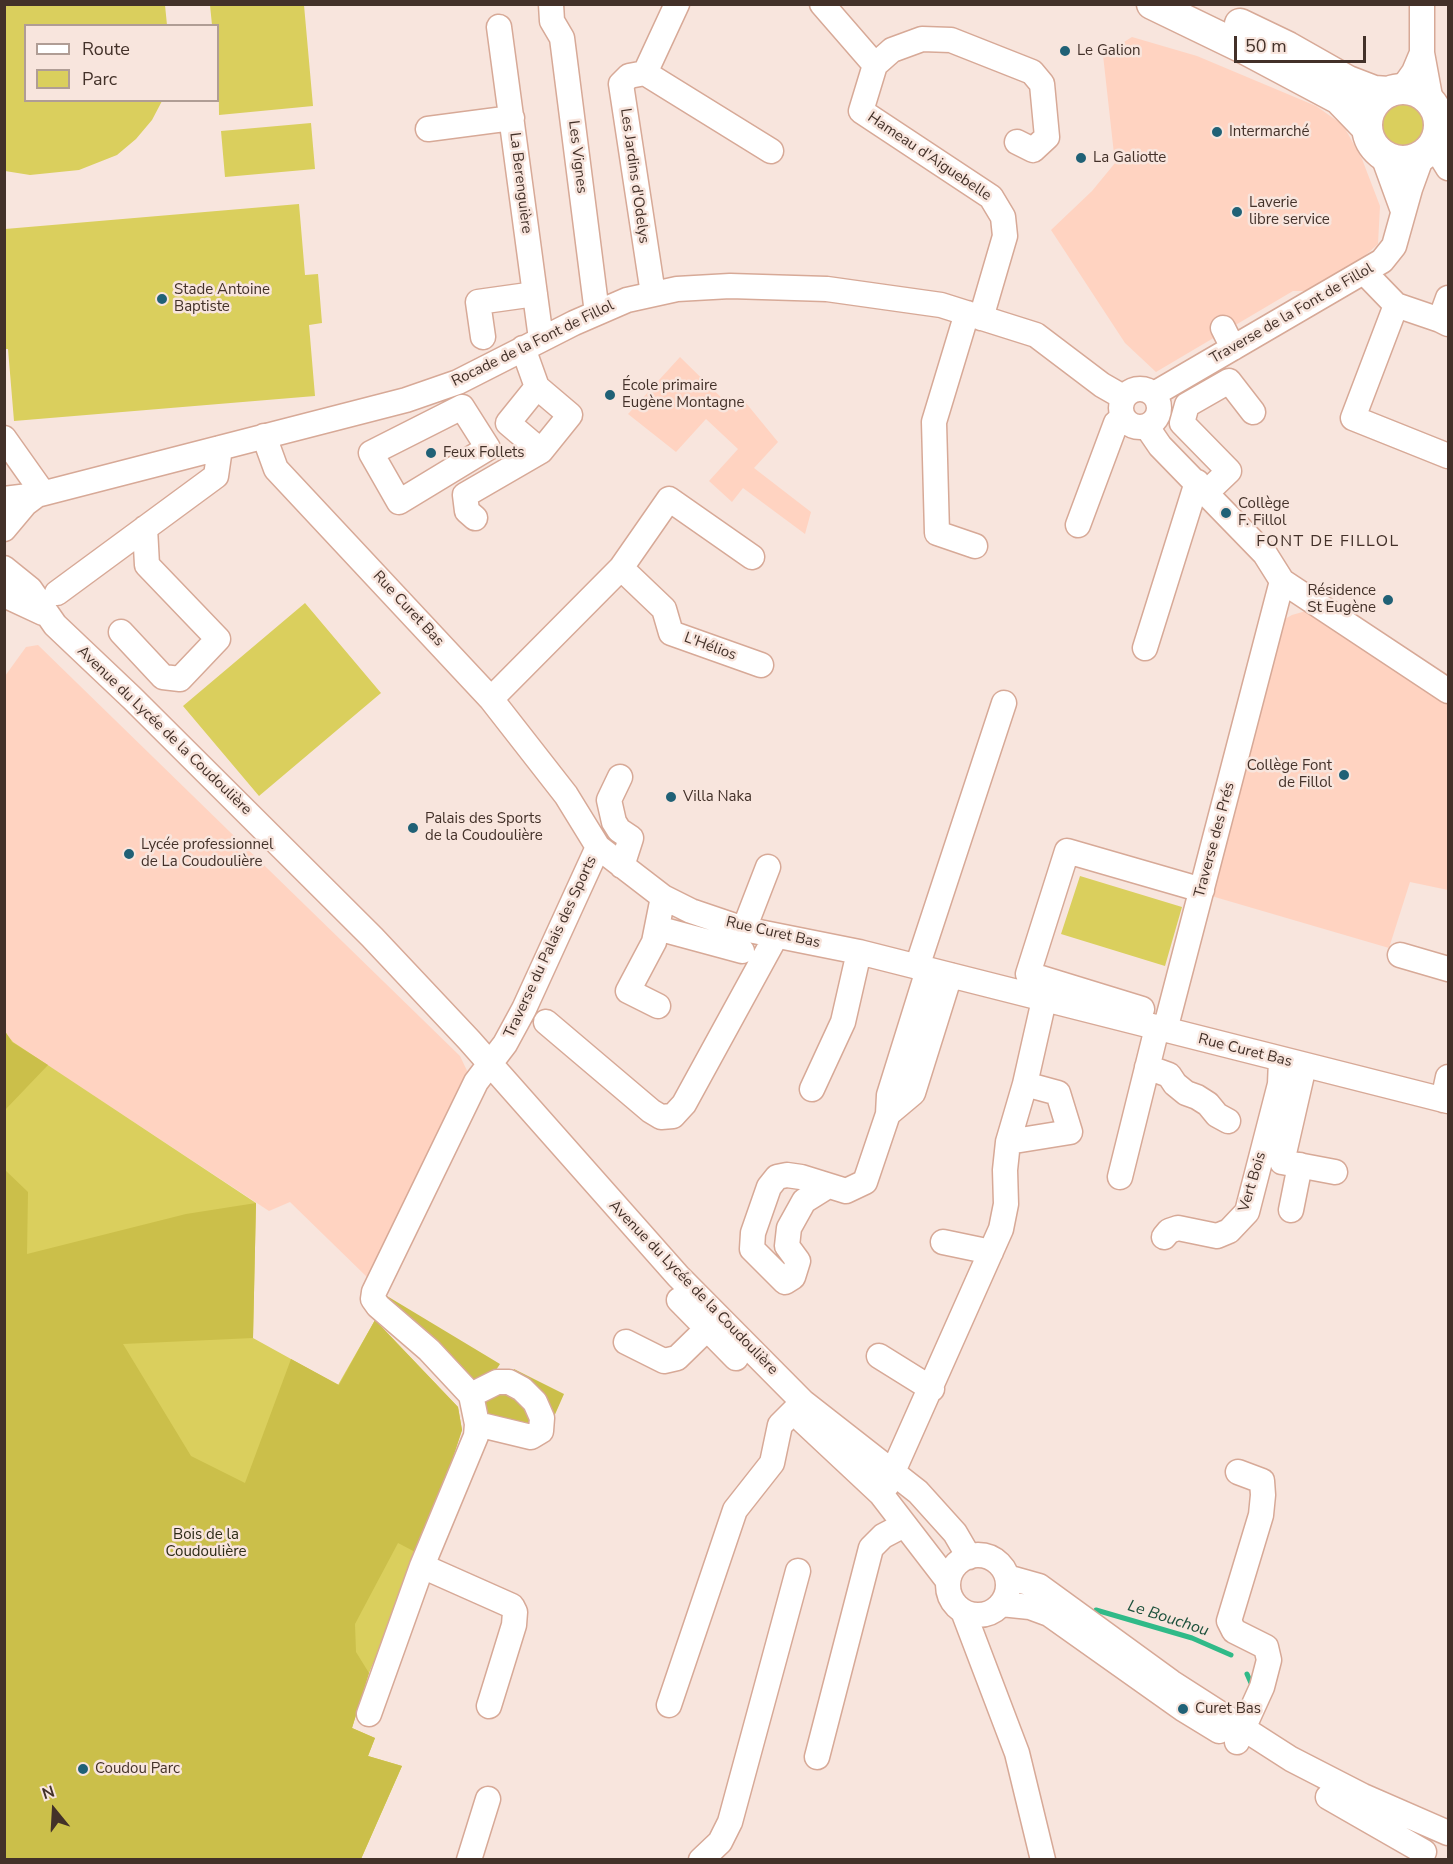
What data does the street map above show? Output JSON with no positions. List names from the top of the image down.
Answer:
{
  "streets": {
    "street": [
      "Les Vignes",
      "Hameau d'Aiguebelle",
      "Les Jardins d'Odelys",
      "La Berenguière",
      "Traverse de la Font de Fillol",
      "Rocade de la Font de Fillol",
      "Rue Curet Bas",
      "L'Hélios",
      "Avenue du Lycée de la Coudoulière",
      "Traverse des Prés",
      "Traverse du Palais des Sports",
      "Vert Bois"
    ]
  },
  "crossings": [
    ["Les Vignes", "Rocade de la Font de Fillol"],
    ["Hameau d'Aiguebelle", "Rocade de la Font de Fillol"],
    ["Les Jardins d'Odelys", "Rocade de la Font de Fillol"],
    ["La Berenguière", "Rocade de la Font de Fillol"],
    ["Traverse de la Font de Fillol", "Rocade de la Font de Fillol"],
    ["Rocade de la Font de Fillol", "Rue Curet Bas"],
    ["Rue Curet Bas", "Traverse des Prés"],
    ["Rue Curet Bas", "Traverse du Palais des Sports"],
    ["Rue Curet Bas", "Vert Bois"],
    ["Avenue du Lycée de la Coudoulière", "Traverse du Palais des Sports"]
  ],
  "districts": ["FONT DE FILLOL"],
  "water": ["Le Bouchou"],
  "parks": ["Bois de la Coudoulière"],
  "places": [
    "Le Galion",
    "Intermarché",
    "La Galiotte",
    "Laverie libre service",
    "Stade Antoine Baptiste",
    "École primaire Eugène Montagne",
    "Feux Follets",
    "Collège F. Fillol",
    "Résidence St Eugène",
    "Collège Font de Fillol",
    "Villa Naka",
    "Palais des Sports de la Coudoulière",
    "Lycée professionnel de La Coudoulière",
    "Curet Bas",
    "Coudou Parc"
  ],
  "legend": ["Route", "Parc"],
  "scale_bar": "50 m",
  "north": "top"
}
